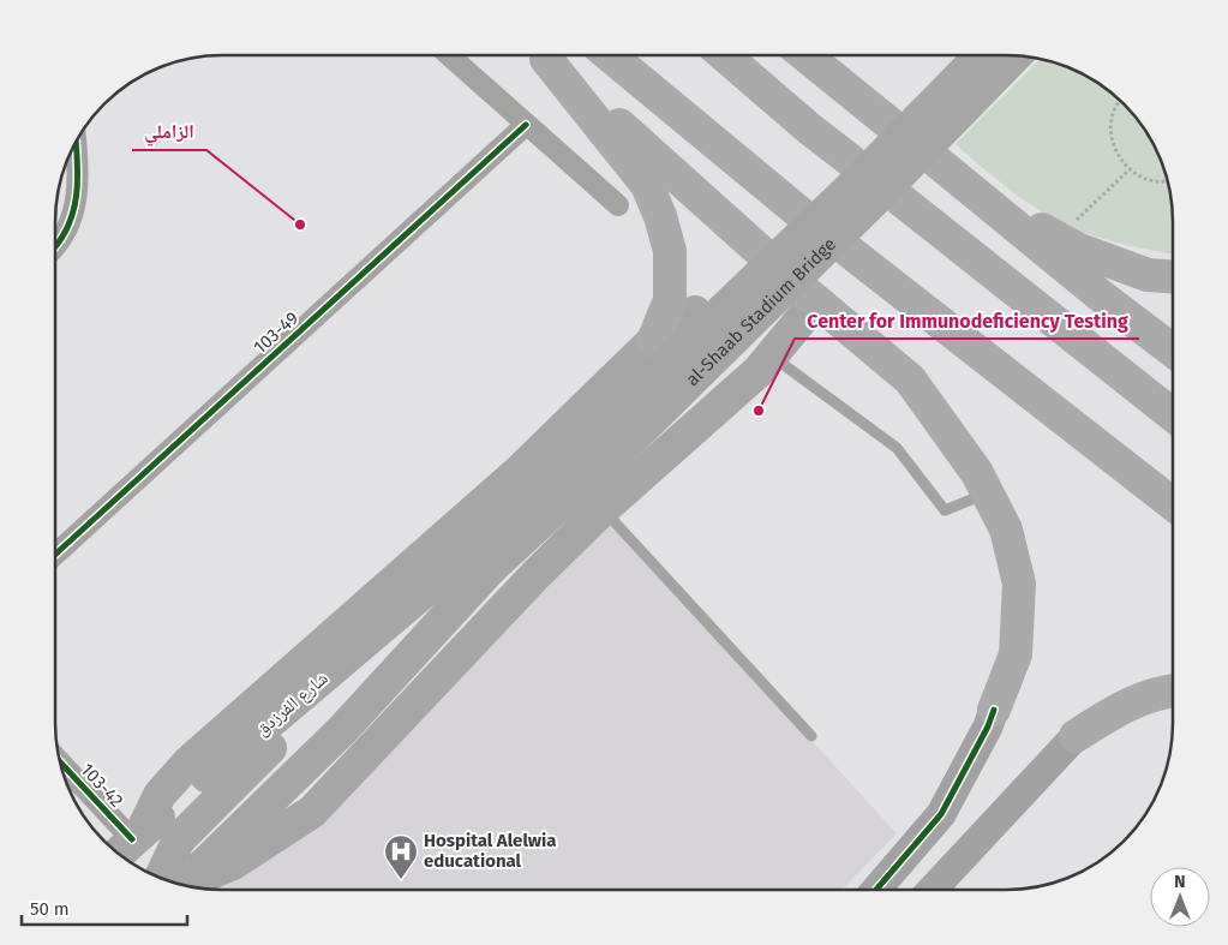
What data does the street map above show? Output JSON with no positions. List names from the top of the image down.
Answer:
{
  "streets": {
    "main road": ["al-Shaab Stadium Bridge", "شارع الفرزدق"],
    "street": ["103-49", "103-42"]
  },
  "crossings": [
    ["al-Shaab Stadium Bridge", "شارع الفرزدق"],
    ["شارع الفرزدق", "103-42"]
  ],
  "places": {
    "other": ["الزاملي", "Center for Immunodeficiency Testing"],
    "hospital": ["Hospital Alelwia educational"]
  },
  "scale_bar": "50 m",
  "north": "top"
}
